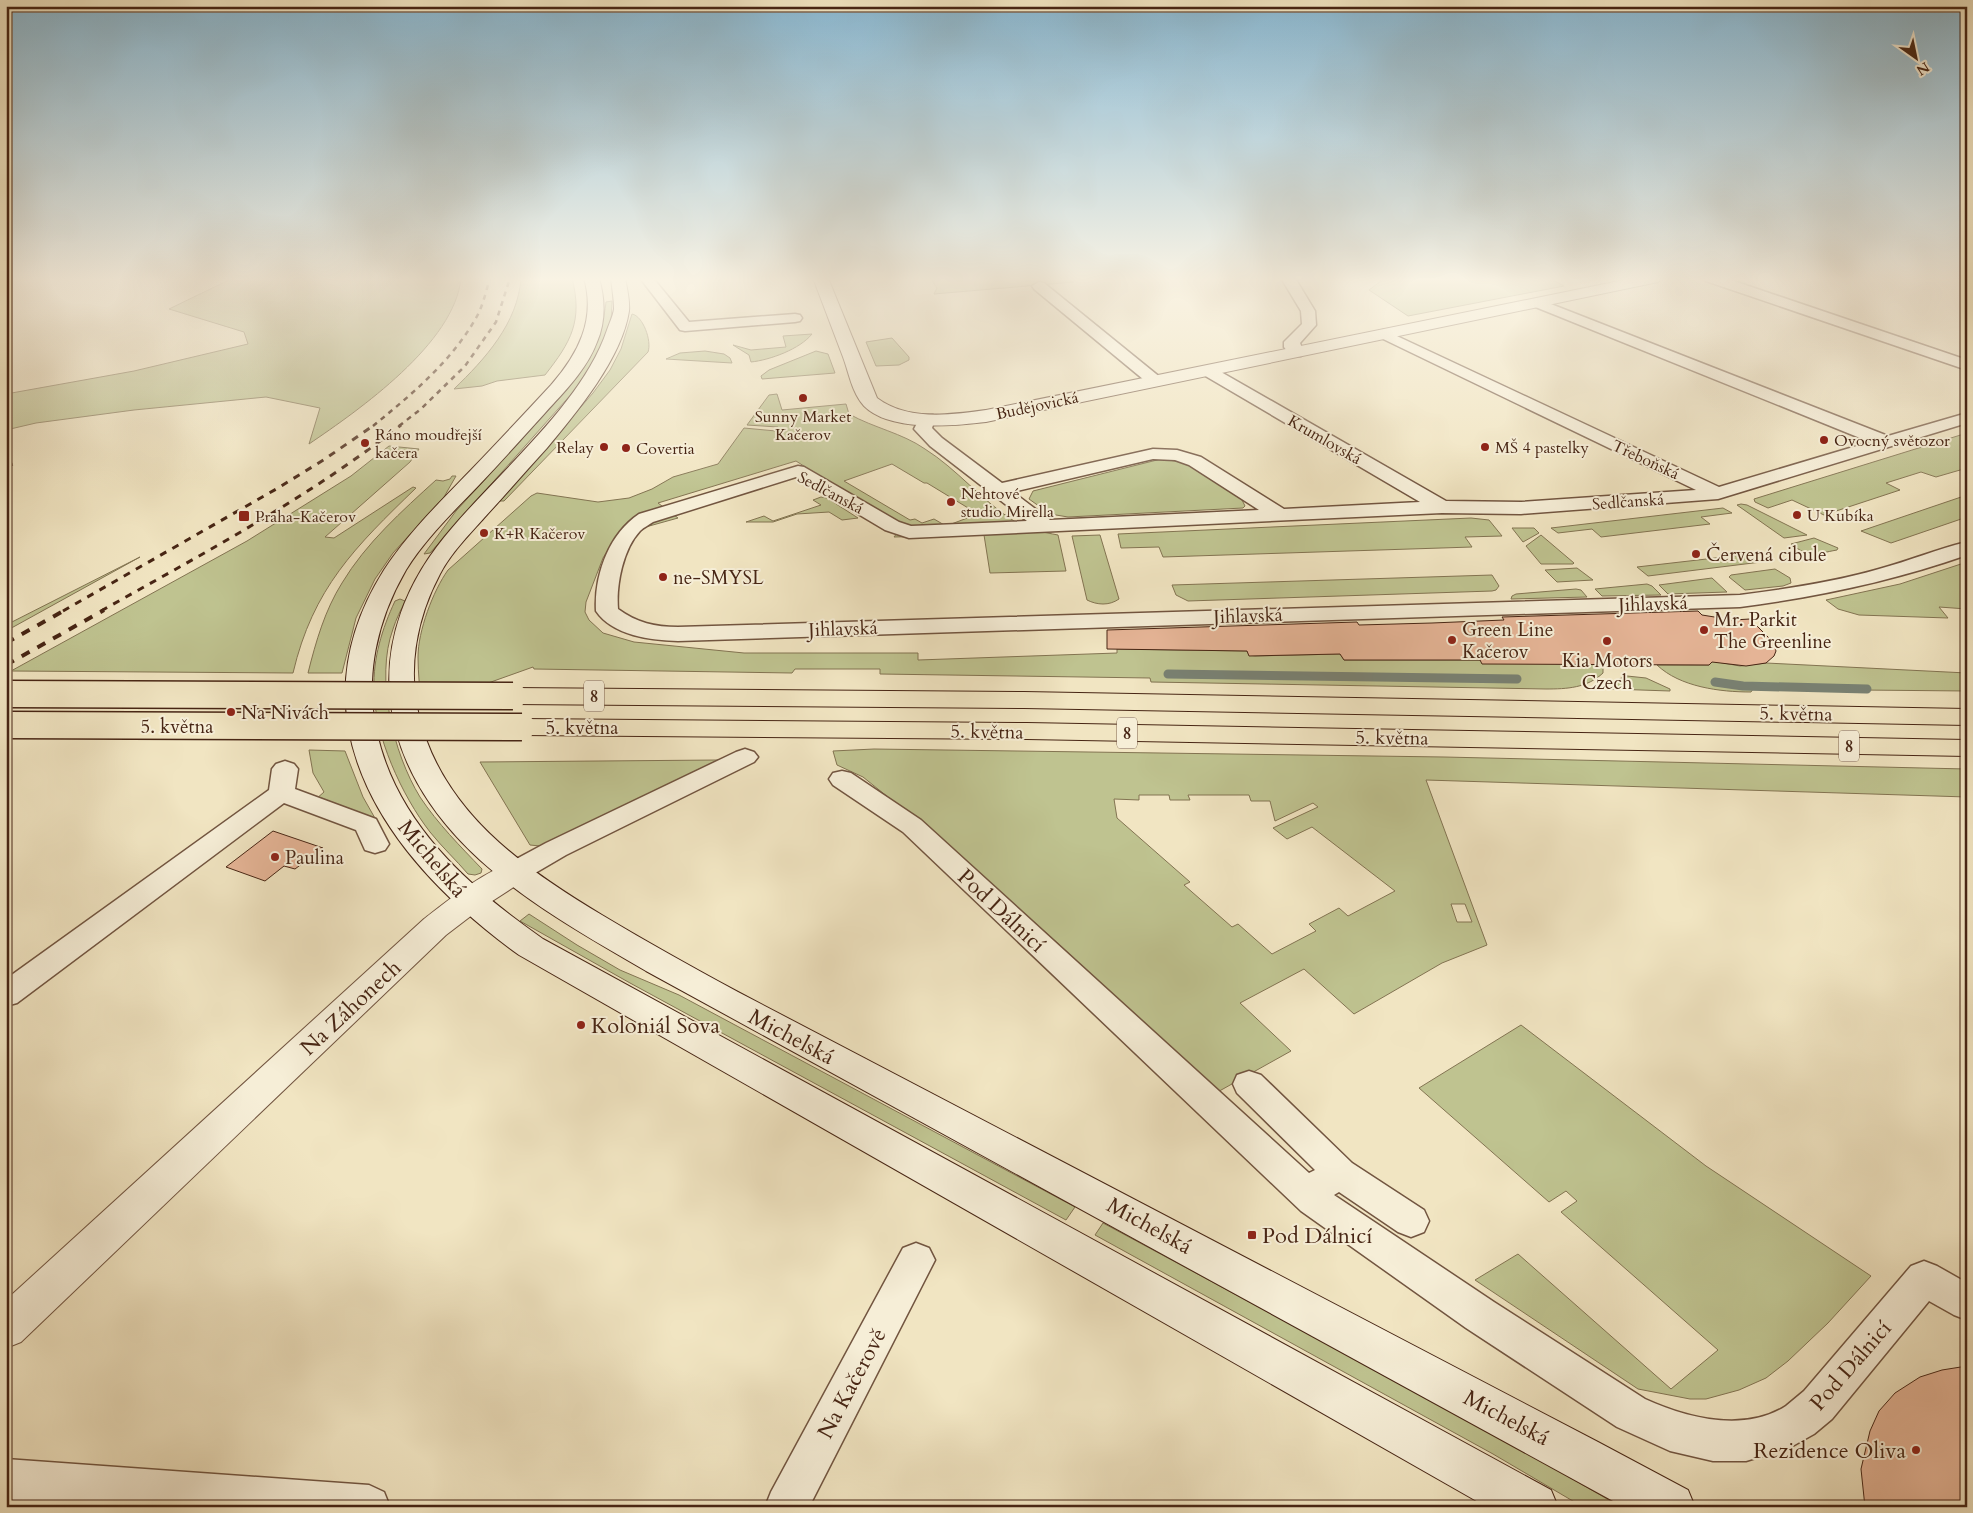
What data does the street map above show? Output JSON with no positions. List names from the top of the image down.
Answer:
{
  "streets": {
    "highway": ["8", "5. května"],
    "main road": ["Budějovická", "Michelská", "Na Záhonech"],
    "street": [
      "Krumlovská",
      "Třeboňská",
      "Sedlčanská",
      "Jihlavská",
      "Pod Dálnicí",
      "Na Kačerově"
    ]
  },
  "crossings": [
    ["Budějovická", "Krumlovská"],
    ["Krumlovská", "Sedlčanská"],
    ["Třeboňská", "Sedlčanská"],
    ["Sedlčanská", "Jihlavská"],
    ["Michelská", "Na Záhonech"]
  ],
  "places": {
    "other": [
      "Sunny Market Kačerov",
      "Ovocný světozor",
      "Ráno moudřejší kačera",
      "Relay",
      "MŠ 4 pastelky",
      "Covertia",
      "Nehtové studio Mirella",
      "U Kubíka",
      "K+R Kačerov",
      "Červená cibule",
      "ne-SMYSL",
      "Mr. Parkit The Greenline",
      "Green Line Kačerov",
      "Kia Motors Czech",
      "Na Nivách",
      "Paulina",
      "Koloniál Sova",
      "Rezidence Oliva"
    ],
    "transit": ["Praha-Kačerov", "Pod Dálnicí"]
  },
  "north": "bottom right"
}
